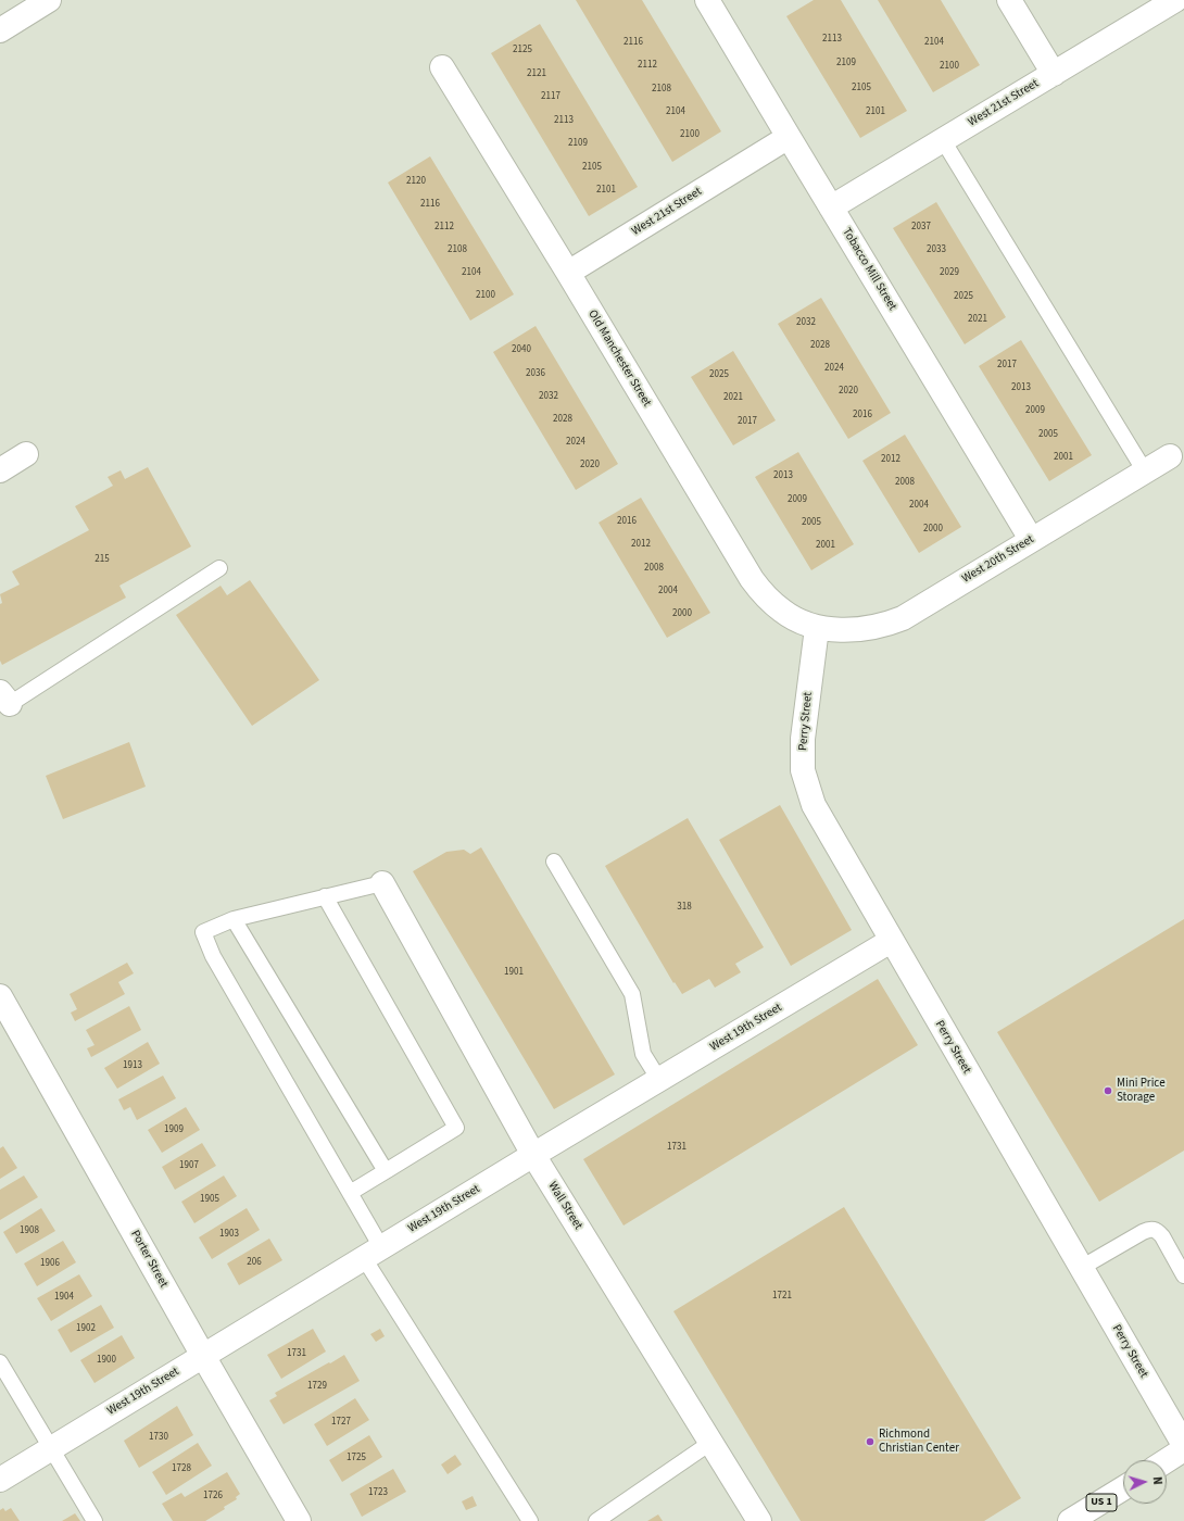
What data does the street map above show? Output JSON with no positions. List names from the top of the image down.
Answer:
{
  "streets": {
    "street": [
      "West 21st Street",
      "Tobacco Mill Street",
      "Old Manchester Street",
      "West 20th Street",
      "Perry Street",
      "West 19th Street",
      "Wall Street",
      "Porter Street",
      "US 1"
    ]
  },
  "crossings": [
    ["West 21st Street", "Tobacco Mill Street"],
    ["West 21st Street", "Old Manchester Street"],
    ["Tobacco Mill Street", "West 20th Street"],
    ["Old Manchester Street", "West 20th Street"],
    ["Old Manchester Street", "Perry Street"],
    ["West 20th Street", "Perry Street"],
    ["Perry Street", "West 19th Street"],
    ["West 19th Street", "Wall Street"],
    ["West 19th Street", "Porter Street"]
  ],
  "places": ["Mini Price Storage", "Richmond Christian Center"],
  "house_numbers": [
    "2113",
    "2116",
    "2104",
    "2125",
    "2109",
    "2112",
    "2100",
    "2121",
    "2105",
    "2108",
    "2117",
    "2104",
    "2101",
    "2113",
    "2100",
    "2109",
    "2105",
    "2120",
    "2101",
    "2116",
    "2112",
    "2037",
    "2108",
    "2033",
    "2104",
    "2029",
    "2100",
    "2025",
    "2021",
    "2032",
    "2028",
    "2040",
    "2017",
    "2024",
    "2036",
    "2025",
    "2013",
    "2020",
    "2032",
    "2021",
    "2009",
    "2016",
    "2028",
    "2017",
    "2005",
    "2024",
    "2001",
    "2012",
    "2020",
    "2013",
    "2008",
    "2009",
    "2004",
    "2016",
    "2005",
    "2000",
    "2012",
    "2001",
    "215",
    "2008",
    "2004",
    "2000",
    "318",
    "1901",
    "1913",
    "1909",
    "1731",
    "1907",
    "1905",
    "1908",
    "1903",
    "206",
    "1906",
    "1721",
    "1904",
    "1902",
    "1731",
    "1900",
    "1729",
    "1727",
    "1730",
    "1725",
    "1728",
    "1723",
    "1726"
  ],
  "north": "right"
}
